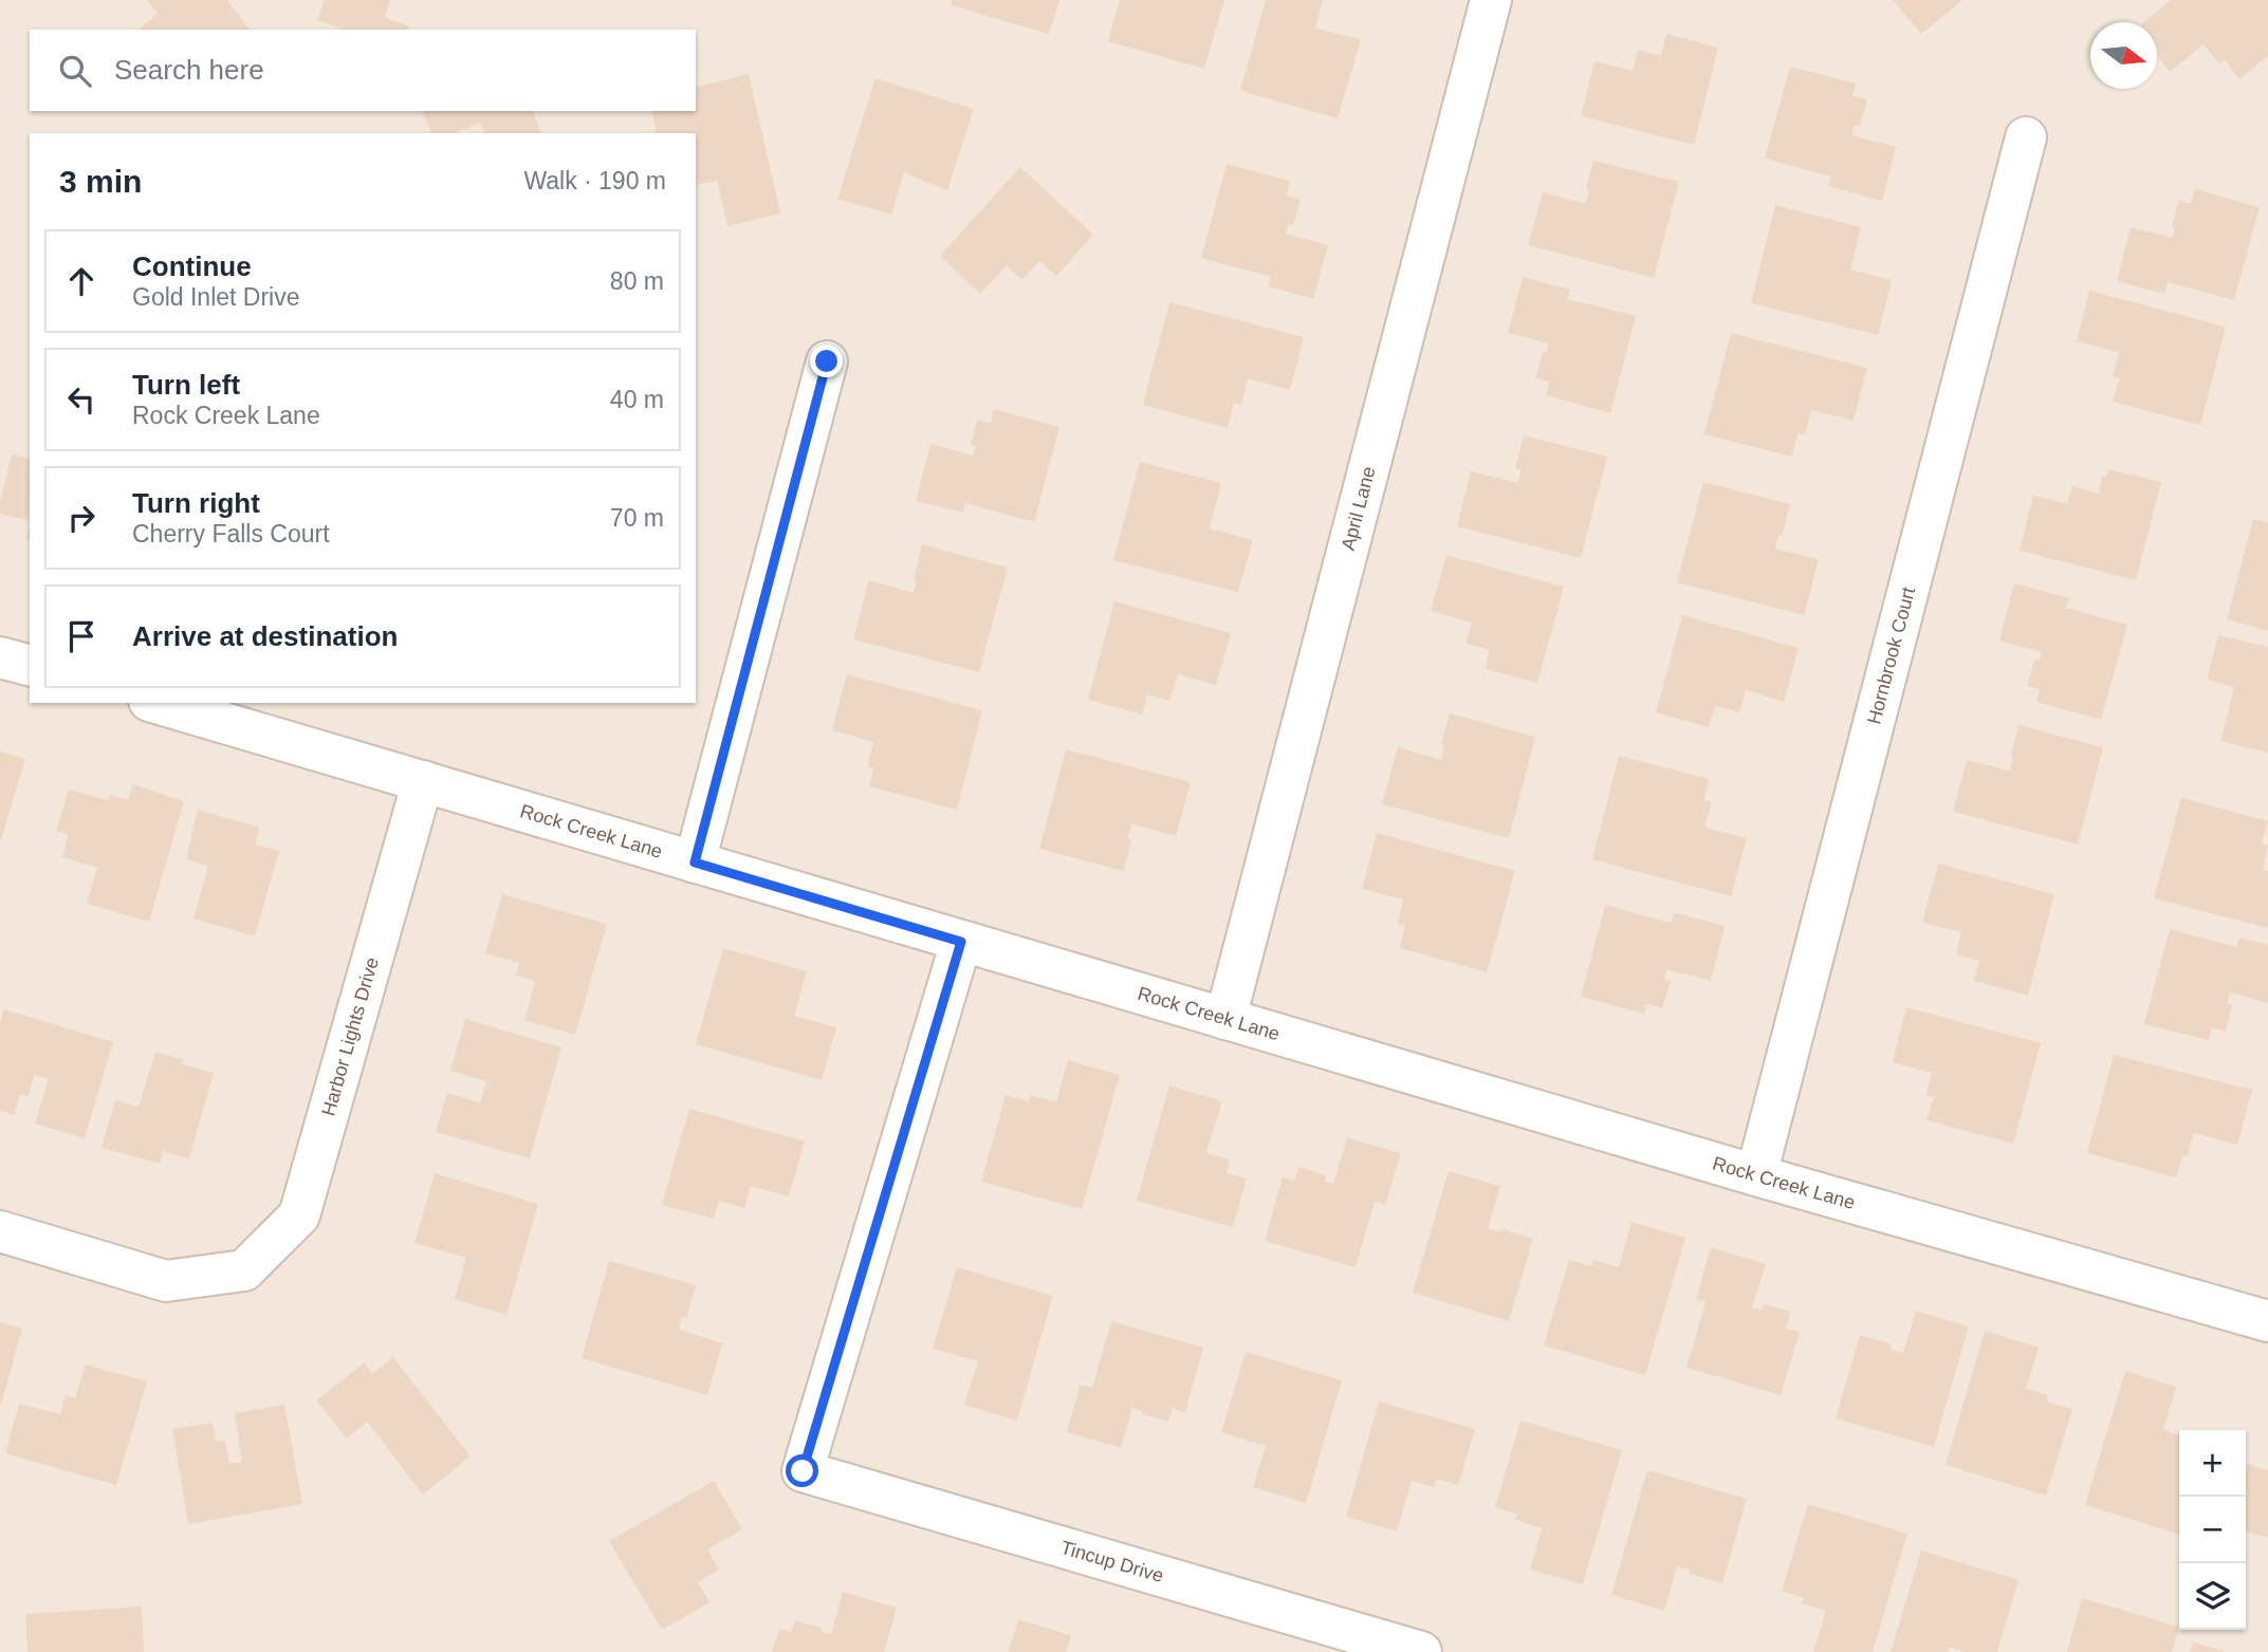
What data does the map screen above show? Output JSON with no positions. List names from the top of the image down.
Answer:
{
  "streets": {
    "street": [
      "April Lane",
      "Hornbrook Court",
      "Rock Creek Lane",
      "Harbor Lights Drive",
      "Tincup Drive"
    ]
  },
  "crossings": [
    ["April Lane", "Rock Creek Lane"],
    ["Hornbrook Court", "Rock Creek Lane"],
    ["Rock Creek Lane", "Harbor Lights Drive"],
    ["Rock Creek Lane", "Tincup Drive"]
  ],
  "north": "right",
  "page": {
    "search": "Search here",
    "heading": ["3 min", "Walk · 190 m"],
    "list": [
      ["Continue", "Gold Inlet Drive", "80 m"],
      ["Turn left", "Rock Creek Lane", "40 m"],
      ["Turn right", "Cherry Falls Court", "70 m"],
      "Arrive at destination"
    ],
    "map_buttons": ["+", "−"]
  }
}
